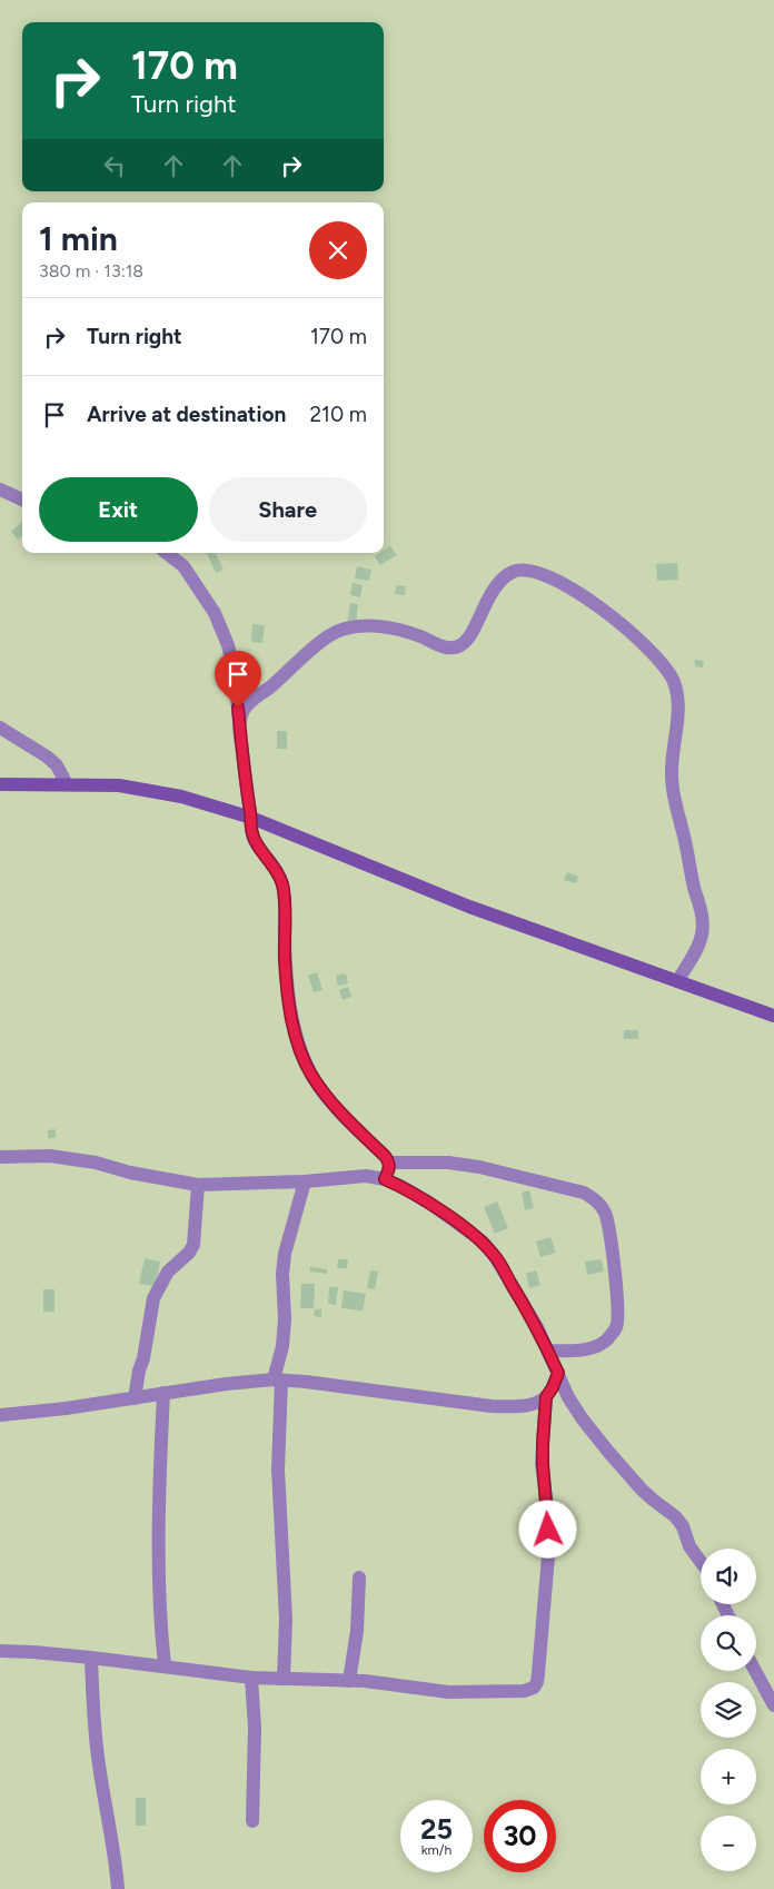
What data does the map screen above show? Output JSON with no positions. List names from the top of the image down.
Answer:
{
  "page": {
    "turn": ["170 m", "Turn right"],
    "heading": ["1 min", "380 m · 13:18"],
    "list": [
      {
        "name": "Turn right",
        "value": "170 m"
      },
      {
        "name": "Arrive at destination",
        "value": "210 m"
      }
    ],
    "buttons": ["Exit", "Share"],
    "map_buttons": ["+", "−"],
    "speed": "25 km/h",
    "limit": "30"
  }
}
